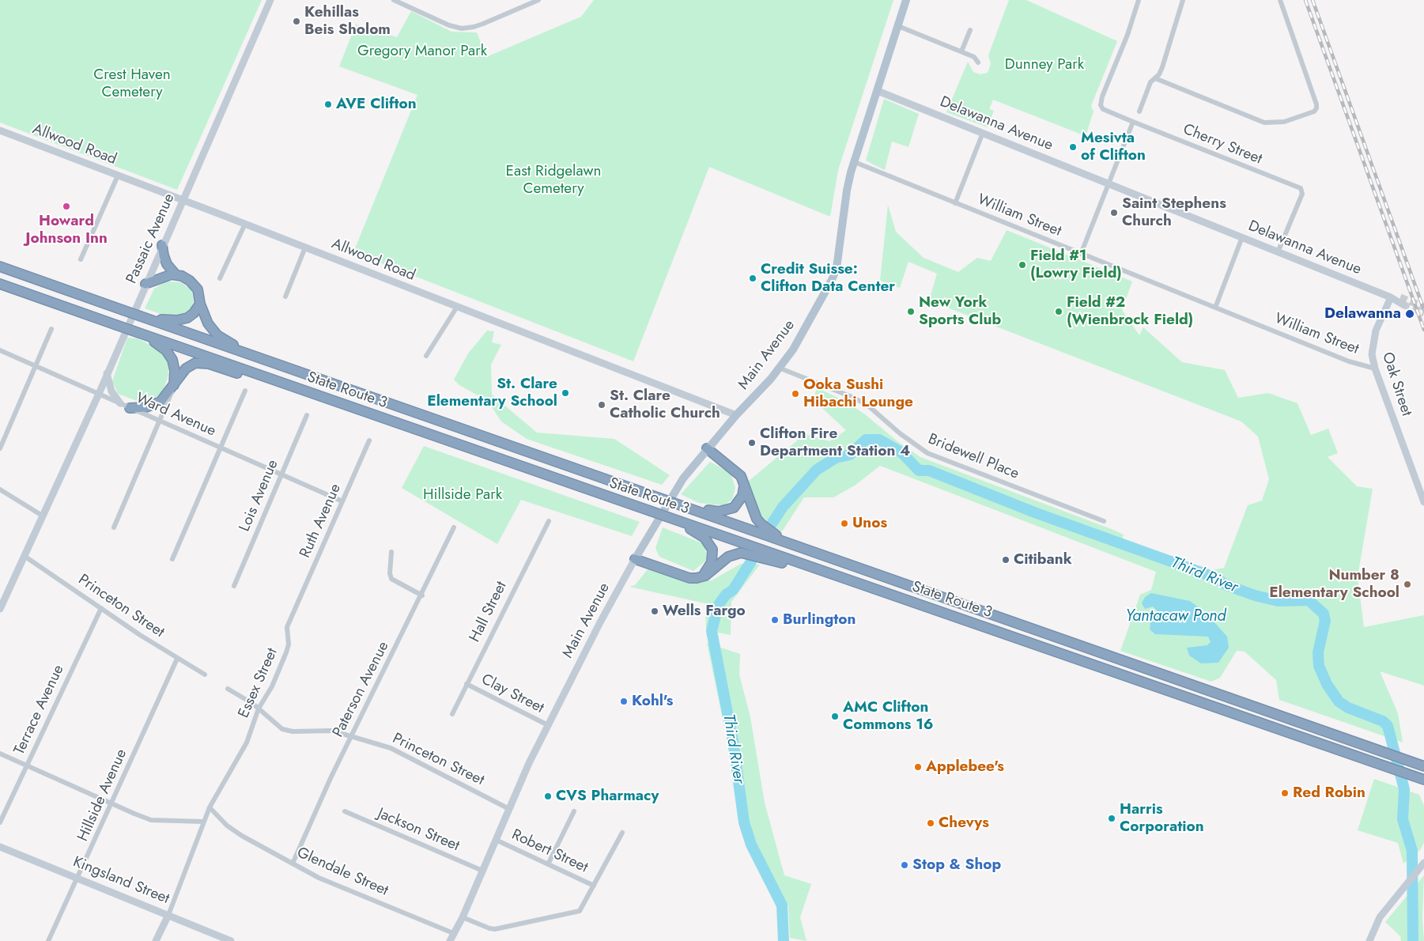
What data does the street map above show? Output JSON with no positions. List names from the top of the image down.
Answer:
{
  "streets": {
    "highway": ["State Route 3"],
    "main road": [
      "Delawanna Avenue",
      "Allwood Road",
      "Passaic Avenue",
      "Main Avenue",
      "Oak Street",
      "Kingsland Street"
    ],
    "street": [
      "Cherry Street",
      "William Street",
      "Ward Avenue",
      "Bridewell Place",
      "Lois Avenue",
      "Ruth Avenue",
      "Princeton Street",
      "Hall Street",
      "Essex Street",
      "Paterson Avenue",
      "Clay Street",
      "Terrace Avenue",
      "Hillside Avenue",
      "Jackson Street",
      "Robert Street",
      "Glendale Street"
    ]
  },
  "crossings": [
    ["Delawanna Avenue", "Cherry Street"],
    ["Delawanna Avenue", "Main Avenue"],
    ["Delawanna Avenue", "Oak Street"],
    ["Allwood Road", "Passaic Avenue"],
    ["Allwood Road", "Main Avenue"],
    ["William Street", "Main Avenue"],
    ["William Street", "Oak Street"],
    ["Passaic Avenue", "Ward Avenue"],
    ["Passaic Avenue", "Princeton Street"],
    ["Main Avenue", "Bridewell Place"],
    ["Main Avenue", "Princeton Street"],
    ["Main Avenue", "Clay Street"],
    ["Main Avenue", "Robert Street"],
    ["Ward Avenue", "Lois Avenue"],
    ["Ward Avenue", "Ruth Avenue"],
    ["Ruth Avenue", "Essex Street"],
    ["Princeton Street", "Essex Street"],
    ["Princeton Street", "Paterson Avenue"],
    ["Princeton Street", "Terrace Avenue"],
    ["Princeton Street", "Hillside Avenue"],
    ["Hall Street", "Clay Street"],
    ["Essex Street", "Glendale Street"],
    ["Essex Street", "Kingsland Street"],
    ["Paterson Avenue", "Glendale Street"],
    ["Hillside Avenue", "Kingsland Street"]
  ],
  "water": ["Third River", "Yantacaw Pond"],
  "parks": [
    "Gregory Manor Park",
    "Dunney Park",
    "Crest Haven Cemetery",
    "East Ridgelawn Cemetery",
    "Hillside Park"
  ],
  "places": [
    "Kehillas Beis Sholom",
    "AVE Clifton",
    "Mesivta of Clifton",
    "Howard Johnson Inn",
    "Saint Stephens Church",
    "Field #1 (Lowry Field)",
    "Credit Suisse: Clifton Data Center",
    "New York Sports Club",
    "Field #2 (Wienbrock Field)",
    "Delawanna",
    "St. Clare Elementary School",
    "Ooka Sushi Hibachi Lounge",
    "St. Clare Catholic Church",
    "Clifton Fire Department Station 4",
    "Unos",
    "Citibank",
    "Number 8 Elementary School",
    "Wells Fargo",
    "Burlington",
    "Kohl's",
    "AMC Clifton Commons 16",
    "Applebee's",
    "Red Robin",
    "CVS Pharmacy",
    "Harris Corporation",
    "Chevys",
    "Stop & Shop"
  ]
}
